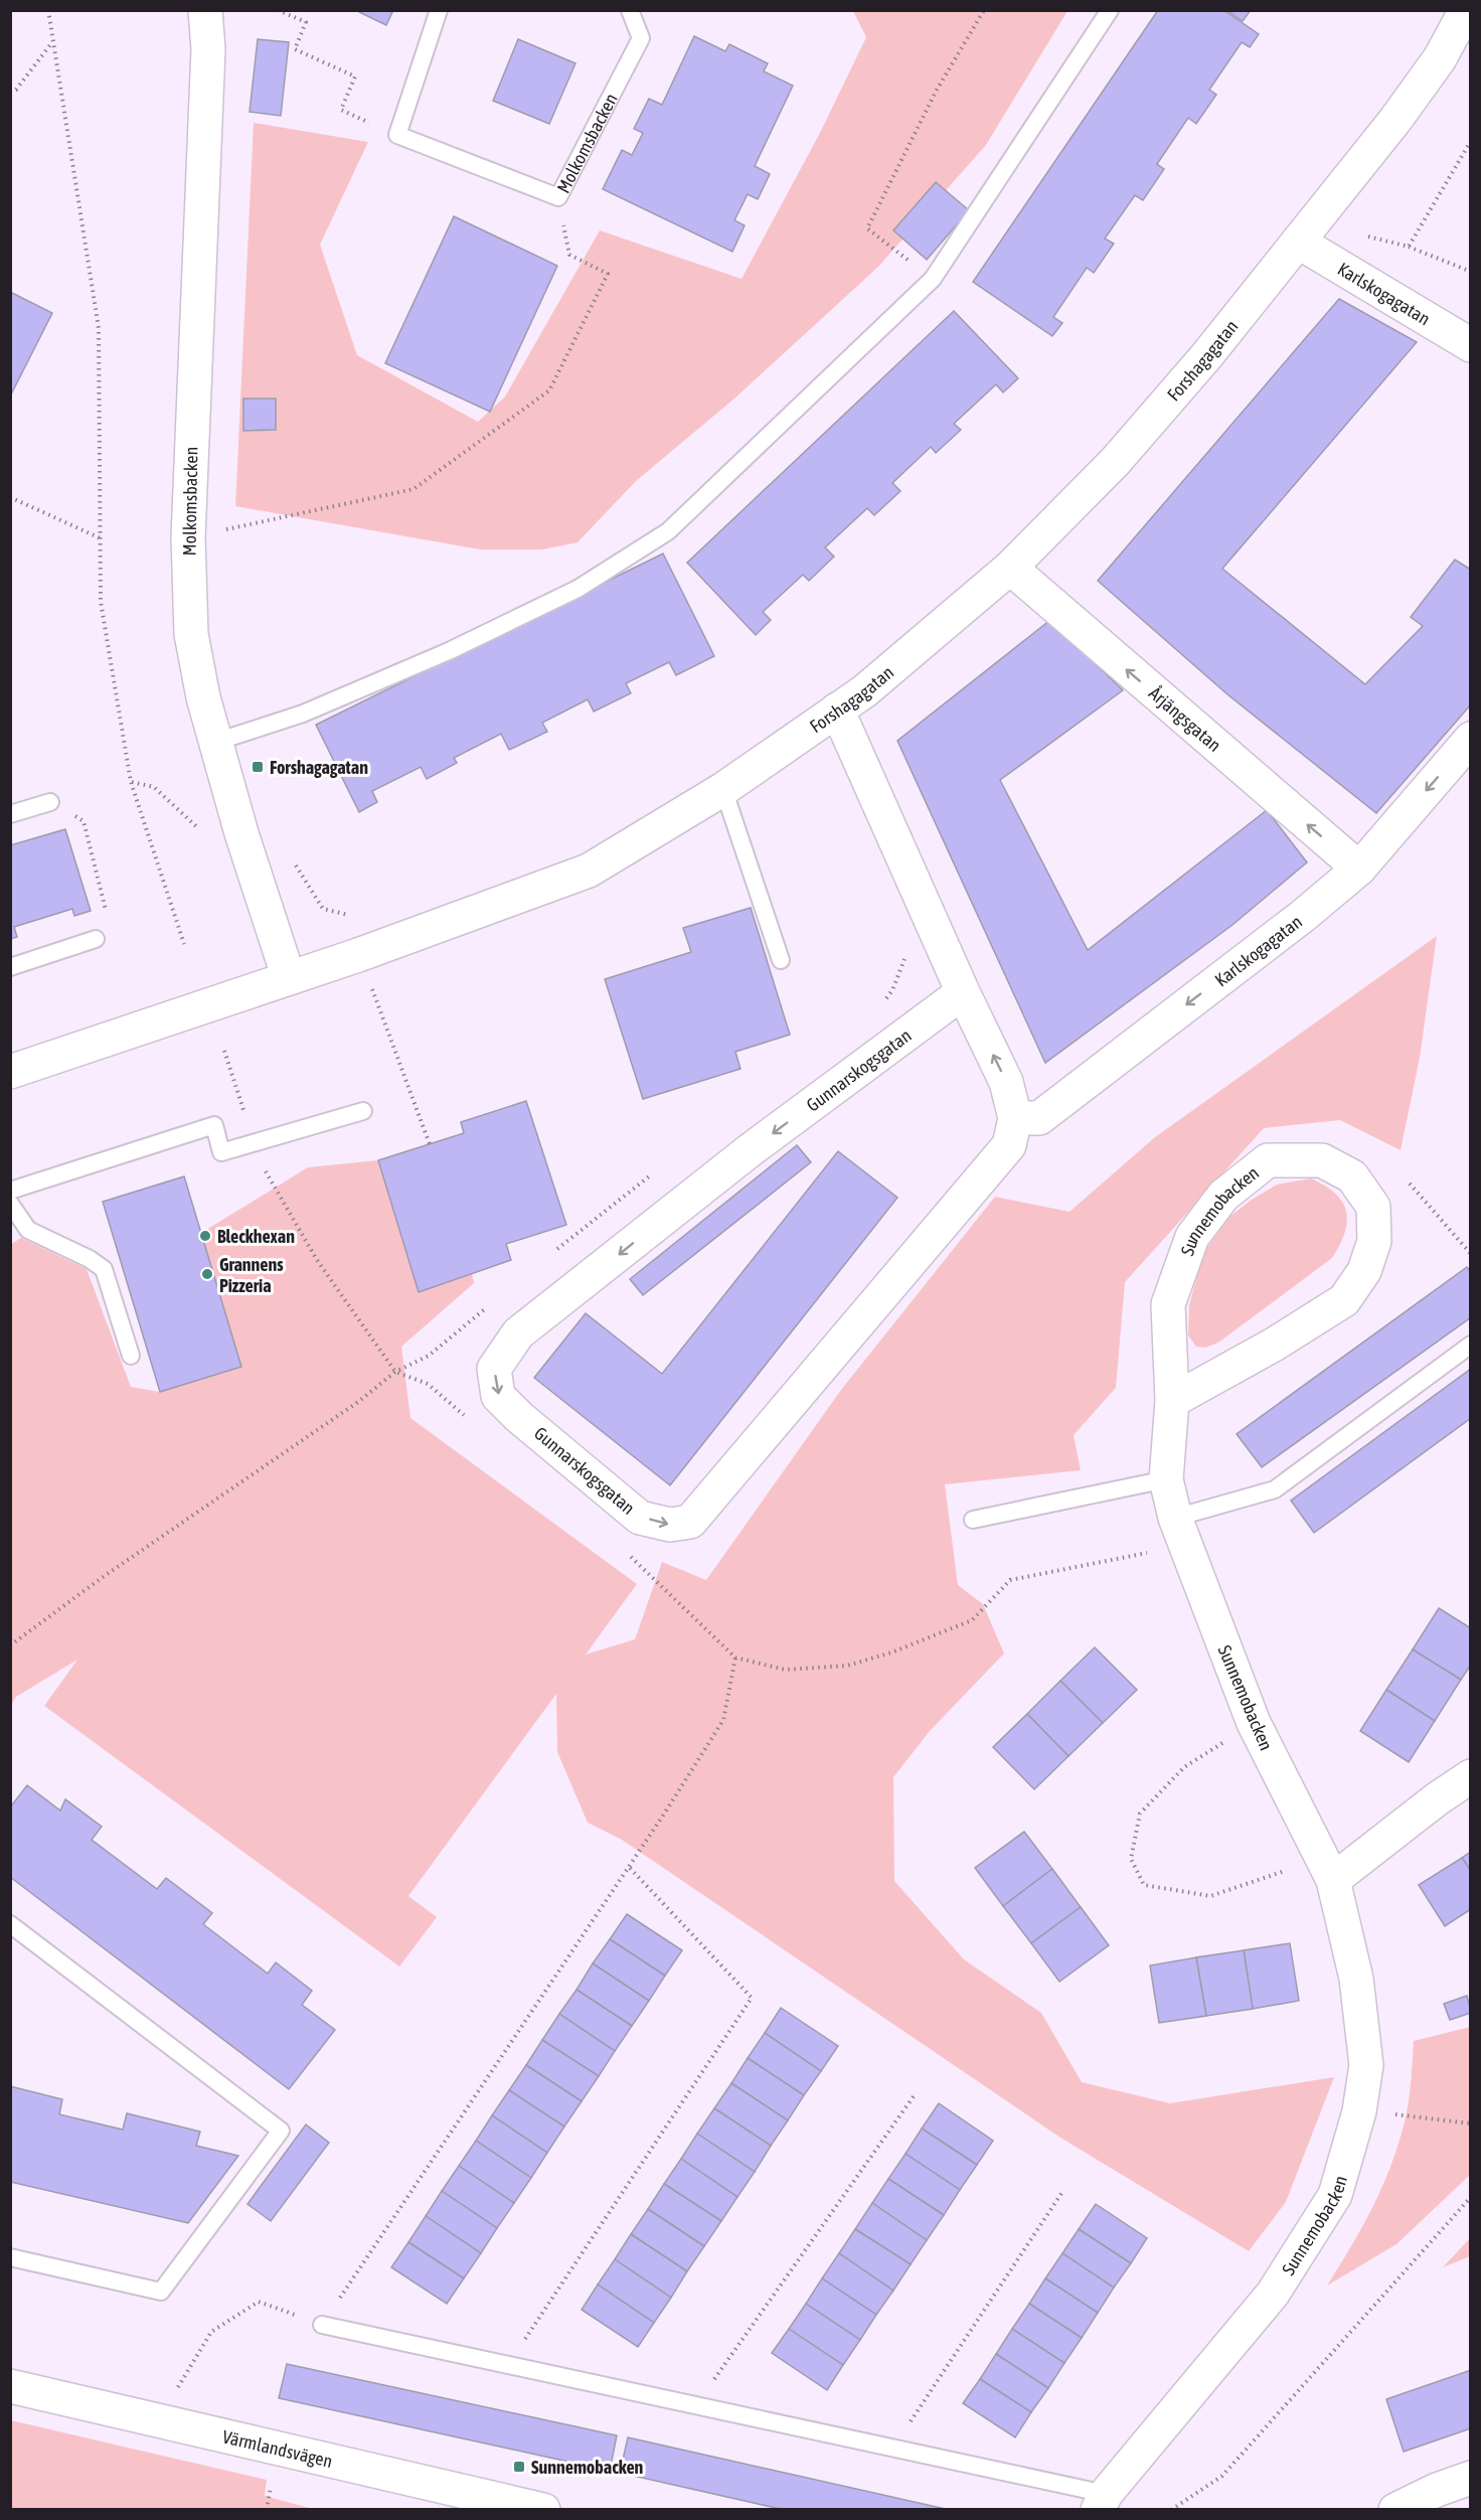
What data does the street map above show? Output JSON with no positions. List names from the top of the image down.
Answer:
{
  "streets": {
    "street": [
      "Molkomsbacken",
      "Karlskogagatan",
      "Forshagagatan",
      "Årjängsgatan",
      "Gunnarskogsgatan",
      "Sunnemobacken",
      "Värmlandsvägen"
    ]
  },
  "crossings": [
    ["Molkomsbacken", "Forshagagatan"],
    ["Karlskogagatan", "Forshagagatan"],
    ["Karlskogagatan", "Årjängsgatan"],
    ["Karlskogagatan", "Gunnarskogsgatan"],
    ["Forshagagatan", "Årjängsgatan"],
    ["Forshagagatan", "Gunnarskogsgatan"]
  ],
  "one_way": ["Karlskogagatan", "Årjängsgatan"],
  "places": {
    "transit": ["Forshagagatan", "Sunnemobacken"],
    "other": ["Bleckhexan", "Grannens Pizzeria"]
  }
}
